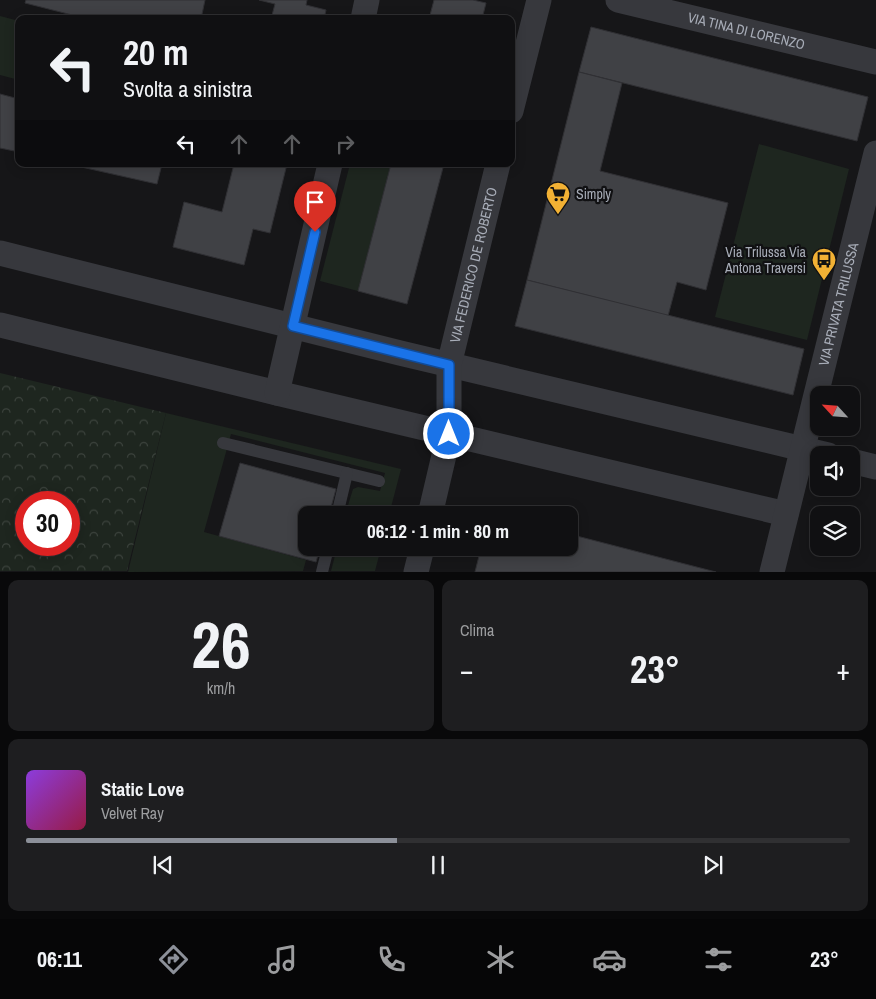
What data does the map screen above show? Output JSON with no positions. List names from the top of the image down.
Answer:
{
  "streets": {
    "street": ["VIA TINA DI LORENZO", "VIA FEDERICO DE ROBERTO", "VIA PRIVATA TRILUSSA"]
  },
  "places": {
    "supermarket": ["Simply"],
    "bus stop": ["Via Trilussa Via Antona Traversi"]
  },
  "north": "top left",
  "page": {
    "turn": ["20 m", "Svolta a sinistra"],
    "limit": "30",
    "trip": "06:12 · 1 min · 80 m",
    "tile": [
      ["26", "km/h"],
      "Clima"
    ],
    "heat": ["−", "23°", "+"],
    "song": ["Static Love", "Velvet Ray"],
    "tabs": ["06:11", "23°"]
  }
}
